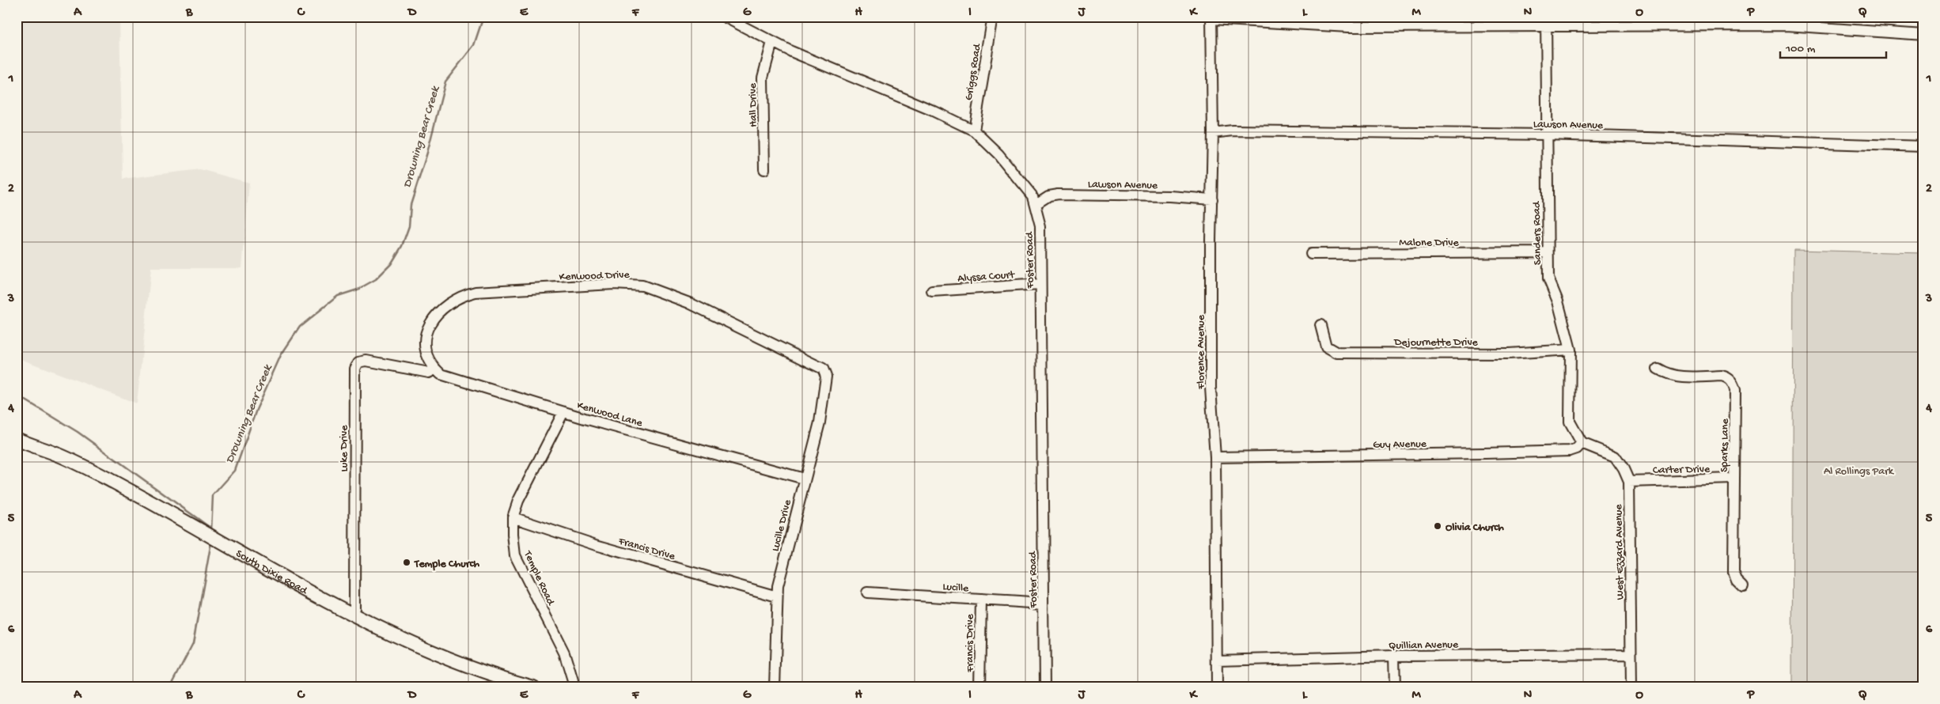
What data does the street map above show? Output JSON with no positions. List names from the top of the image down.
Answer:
{
  "streets": {
    "main road": ["South Dixie Road"],
    "street": [
      "Griggs Road",
      "Hall Drive",
      "Lawson Avenue",
      "Sanders Road",
      "Malone Drive",
      "Foster Road",
      "Kenwood Drive",
      "Alyssa Court",
      "Dejournette Drive",
      "Florence Avenue",
      "Kenwood Lane",
      "Guy Avenue",
      "Sparks Lane",
      "Luke Drive",
      "Carter Drive",
      "Lucille Drive",
      "Francis Drive",
      "West Ezzard Avenue",
      "Temple Road",
      "Lucille",
      "Quillian Avenue"
    ]
  },
  "crossings": [
    ["Griggs Road", "Foster Road"],
    ["Hall Drive", "Foster Road"],
    ["Lawson Avenue", "Sanders Road"],
    ["Lawson Avenue", "Foster Road"],
    ["Lawson Avenue", "Florence Avenue"],
    ["Sanders Road", "Malone Drive"],
    ["Sanders Road", "Dejournette Drive"],
    ["Sanders Road", "Guy Avenue"],
    ["Sanders Road", "West Ezzard Avenue"],
    ["Foster Road", "Alyssa Court"],
    ["Foster Road", "Lucille"],
    ["Kenwood Drive", "Kenwood Lane"],
    ["Kenwood Drive", "Luke Drive"],
    ["Kenwood Drive", "Lucille Drive"],
    ["Florence Avenue", "Guy Avenue"],
    ["Florence Avenue", "Quillian Avenue"],
    ["Kenwood Lane", "Luke Drive"],
    ["Kenwood Lane", "Lucille Drive"],
    ["Kenwood Lane", "Temple Road"],
    ["Guy Avenue", "West Ezzard Avenue"],
    ["Sparks Lane", "Carter Drive"],
    ["Luke Drive", "South Dixie Road"],
    ["Carter Drive", "West Ezzard Avenue"],
    ["Lucille Drive", "Francis Drive"],
    ["Francis Drive", "Temple Road"],
    ["Francis Drive", "Lucille"],
    ["West Ezzard Avenue", "Quillian Avenue"]
  ],
  "water": ["Drowning Bear Creek"],
  "parks": ["Al Rollings Park"],
  "places": ["Olivia Church", "Temple Church"],
  "scale_bar": "100 m",
  "grid": {
    "columns": [
      "A",
      "B",
      "C",
      "D",
      "E",
      "F",
      "G",
      "H",
      "I",
      "J",
      "K",
      "L",
      "M",
      "N",
      "O",
      "P",
      "Q"
    ],
    "rows": [
      "1",
      "2",
      "3",
      "4",
      "5",
      "6"
    ]
  }
}
